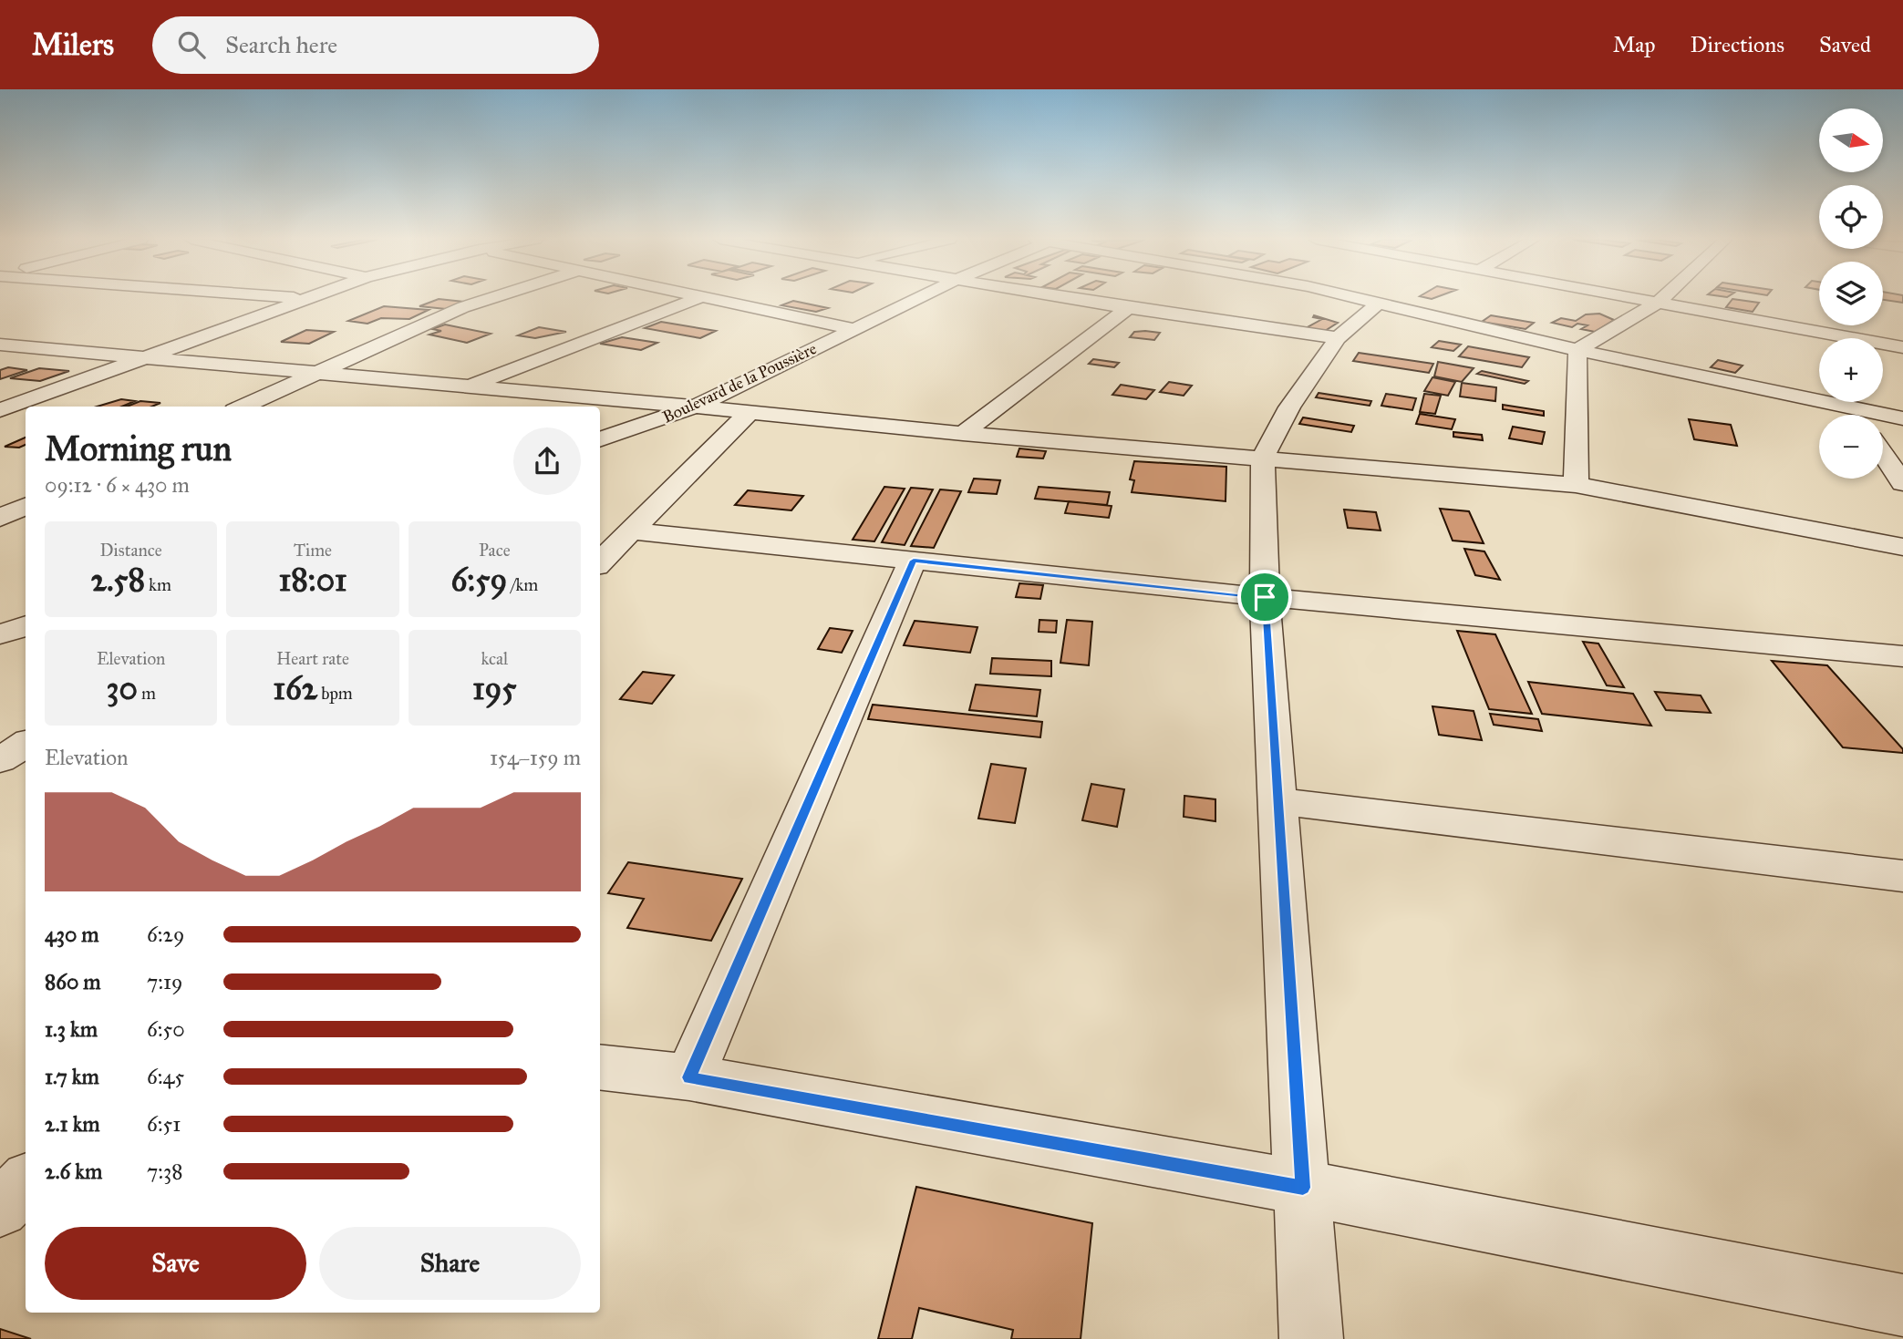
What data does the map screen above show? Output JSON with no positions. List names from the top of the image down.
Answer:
{
  "streets": {
    "street": ["Boulevard de la Poussière"]
  },
  "north": "right",
  "page": {
    "header": "Milers",
    "search": "Search here",
    "nav": ["Map", "Directions", "Saved"],
    "map_buttons": ["+", "−"],
    "heading": ["Morning run", "09:12 · 6 × 430 m"],
    "stats": [
      ["Distance", "2.58 km"],
      ["Time", "18:01"],
      ["Pace", "6:59 /km"],
      ["Elevation", "30 m"],
      ["Heart rate", "162 bpm"],
      ["kcal", "195"]
    ],
    "chart": ["Elevation", "154–159 m"],
    "list": [
      {
        "name": "430 m",
        "note": "6:29"
      },
      {
        "name": "860 m",
        "note": "7:19"
      },
      {
        "name": "1.3 km",
        "note": "6:50"
      },
      {
        "name": "1.7 km",
        "note": "6:45"
      },
      {
        "name": "2.1 km",
        "note": "6:51"
      },
      {
        "name": "2.6 km",
        "note": "7:38"
      }
    ],
    "buttons": ["Save", "Share"]
  }
}
